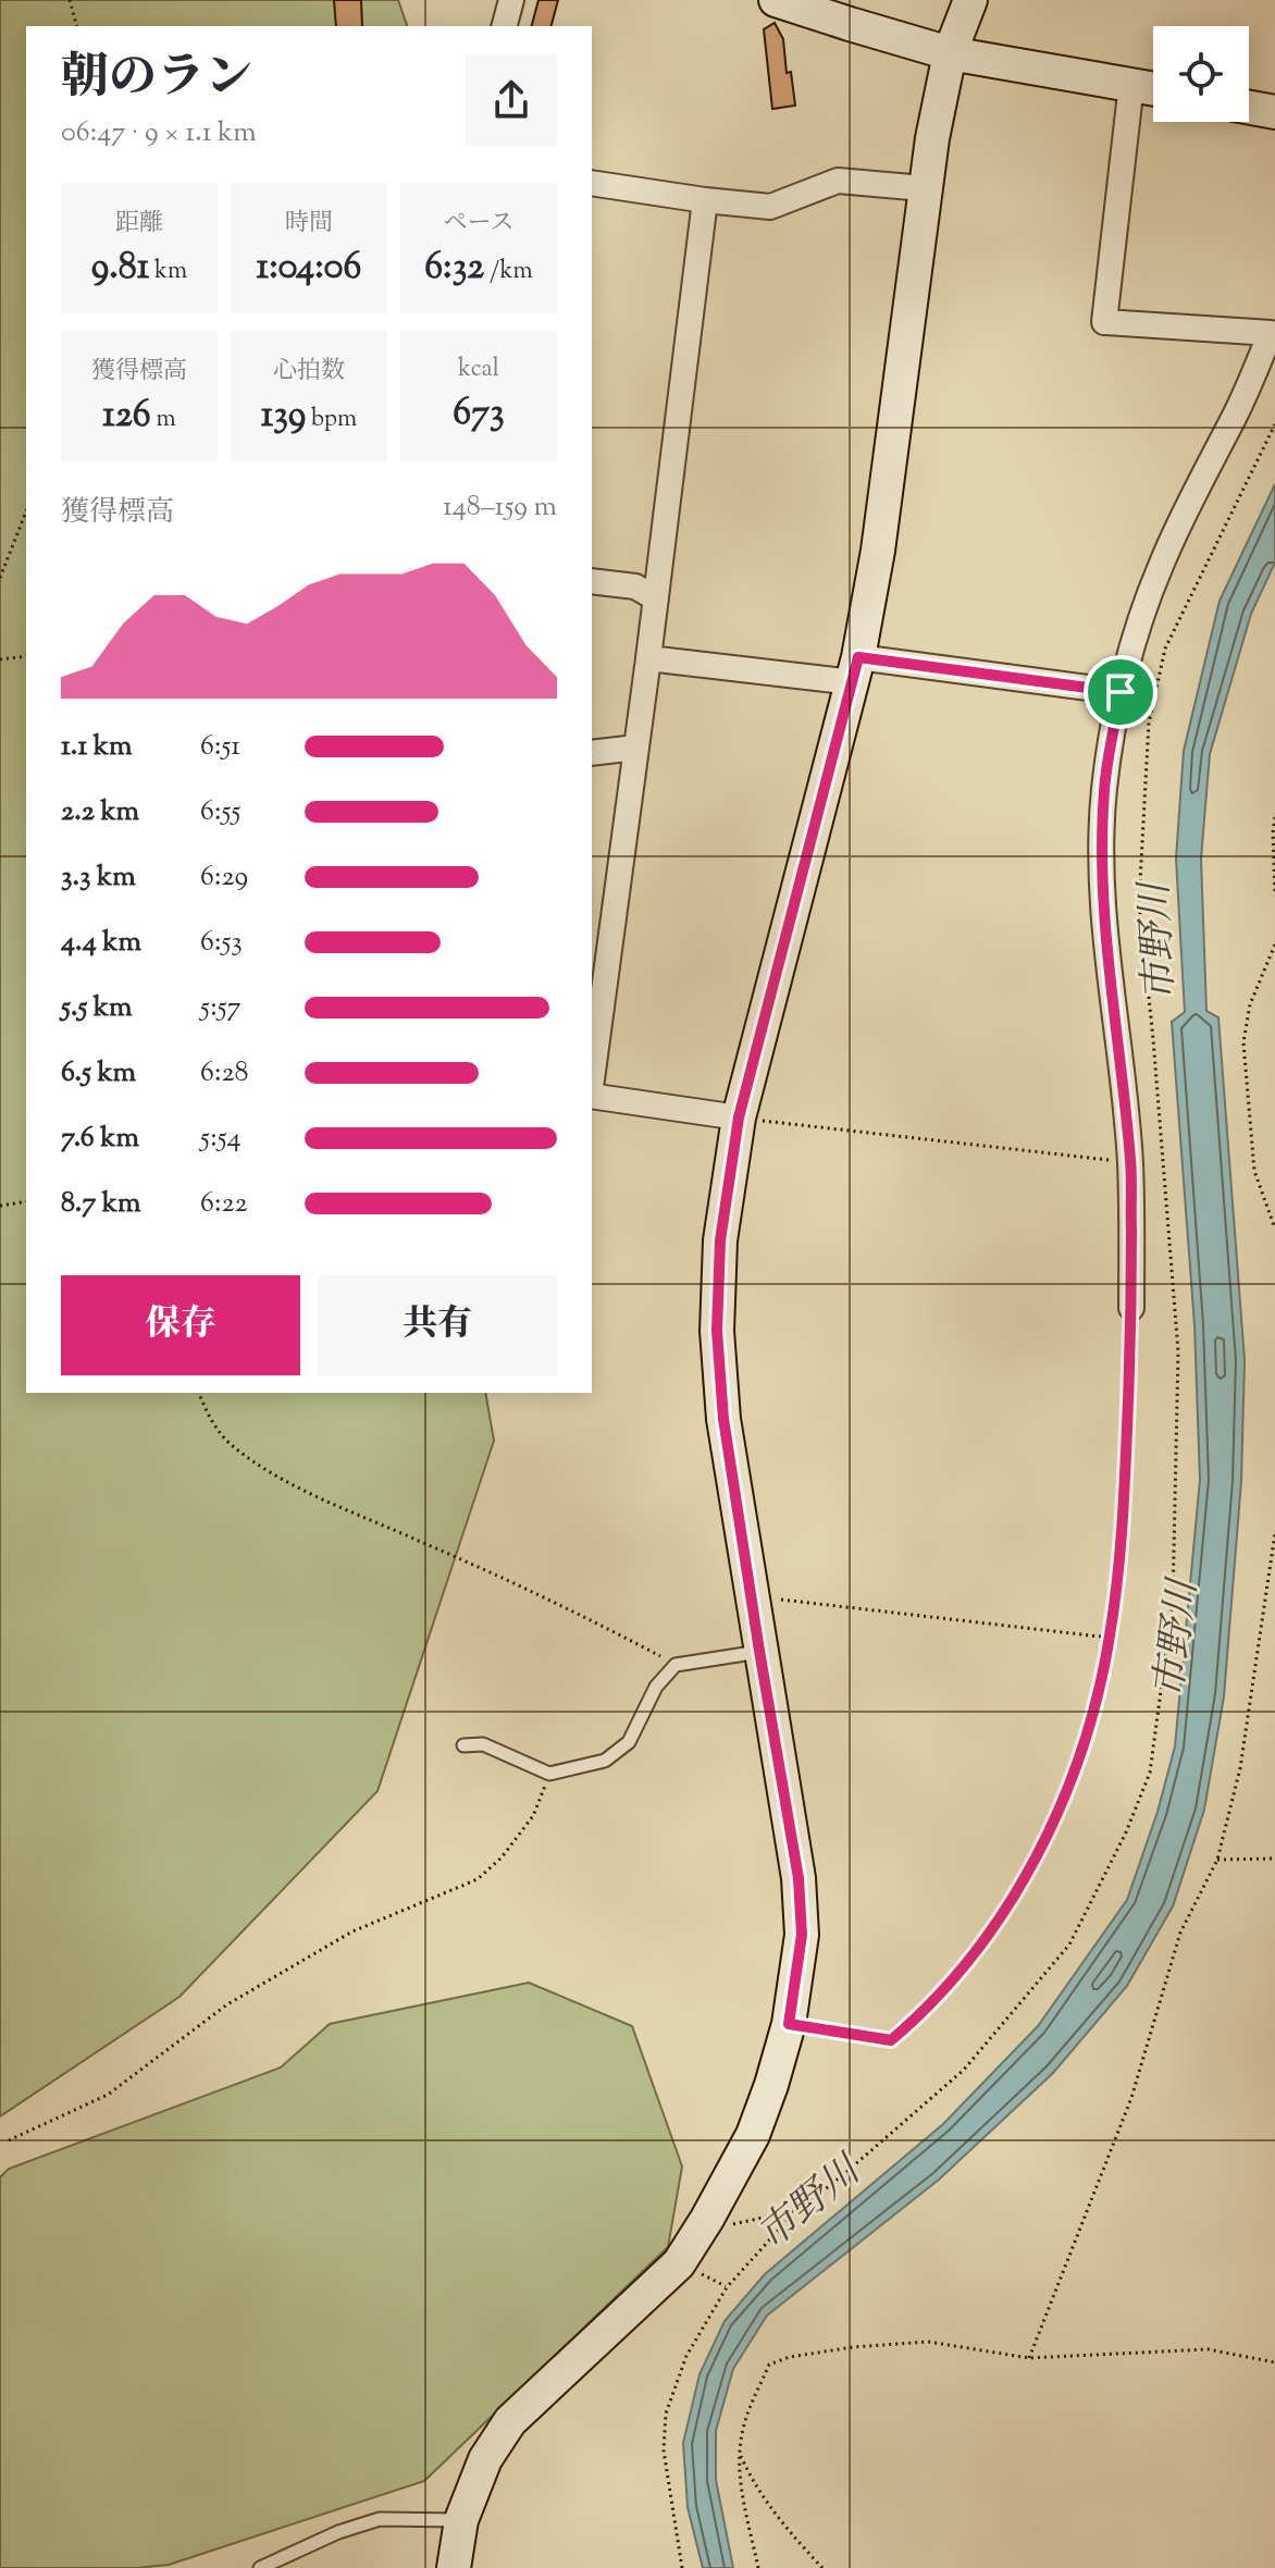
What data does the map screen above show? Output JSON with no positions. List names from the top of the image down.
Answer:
{
  "water": ["市野川"],
  "page": {
    "heading": ["朝のラン", "06:47 · 9 × 1.1 km"],
    "stats": [
      ["距離", "9.81 km"],
      ["時間", "1:04:06"],
      ["ペース", "6:32 /km"],
      ["獲得標高", "126 m"],
      ["心拍数", "139 bpm"],
      ["kcal", "673"]
    ],
    "chart": ["獲得標高", "148–159 m"],
    "list": [
      {
        "name": "1.1 km",
        "note": "6:51"
      },
      {
        "name": "2.2 km",
        "note": "6:55"
      },
      {
        "name": "3.3 km",
        "note": "6:29"
      },
      {
        "name": "4.4 km",
        "note": "6:53"
      },
      {
        "name": "5.5 km",
        "note": "5:57"
      },
      {
        "name": "6.5 km",
        "note": "6:28"
      },
      {
        "name": "7.6 km",
        "note": "5:54"
      },
      {
        "name": "8.7 km",
        "note": "6:22"
      }
    ],
    "buttons": ["保存", "共有"]
  }
}
